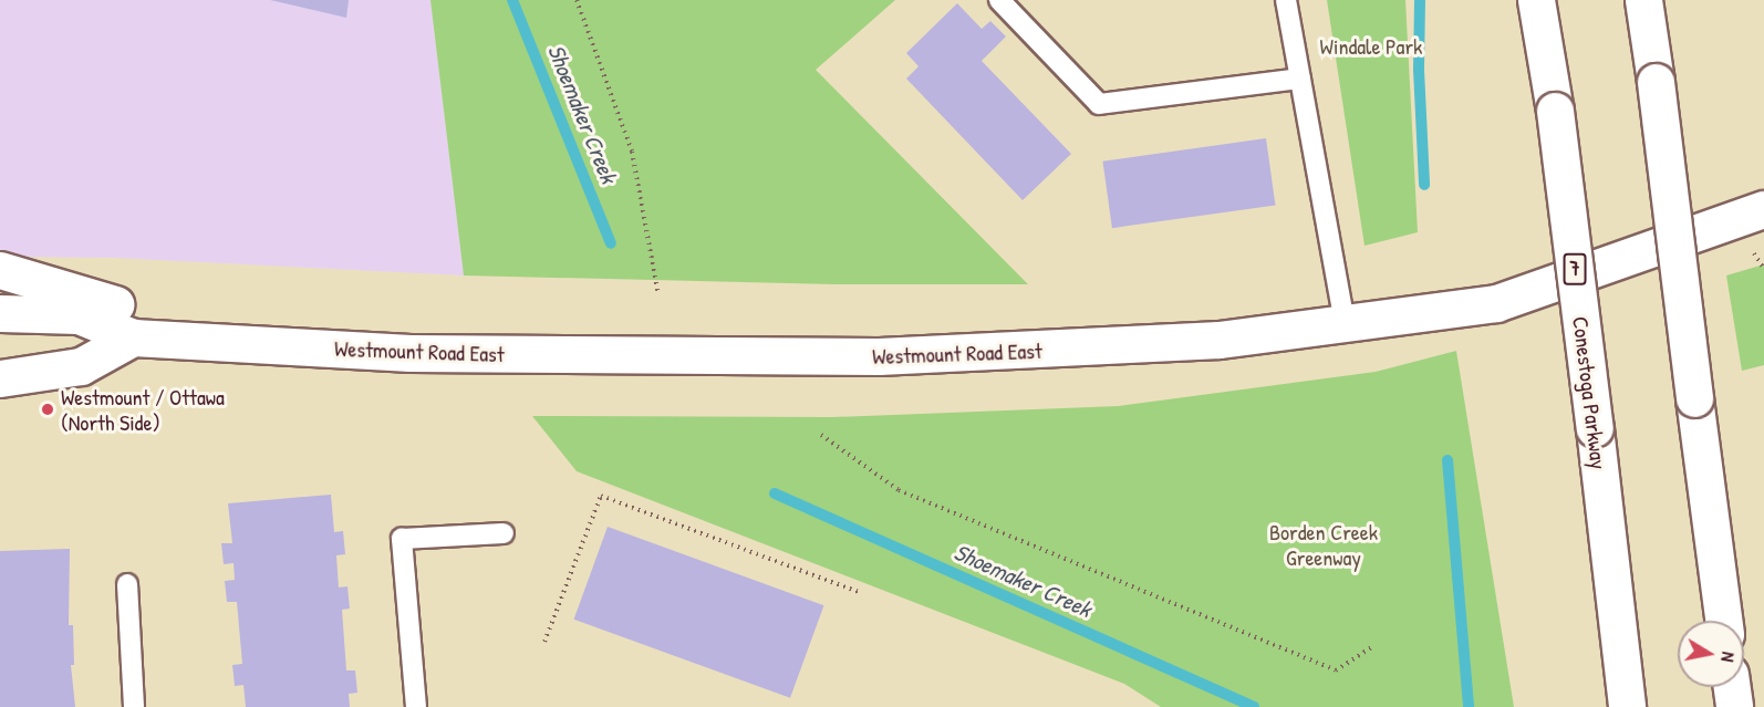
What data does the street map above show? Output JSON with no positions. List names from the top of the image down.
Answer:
{
  "streets": {
    "main road": ["7", "Westmount Road East", "Conestoga Parkway"]
  },
  "water": ["Shoemaker Creek"],
  "parks": ["Windale Park", "Borden Creek Greenway"],
  "places": ["Westmount / Ottawa (North Side)"],
  "north": "right"
}
